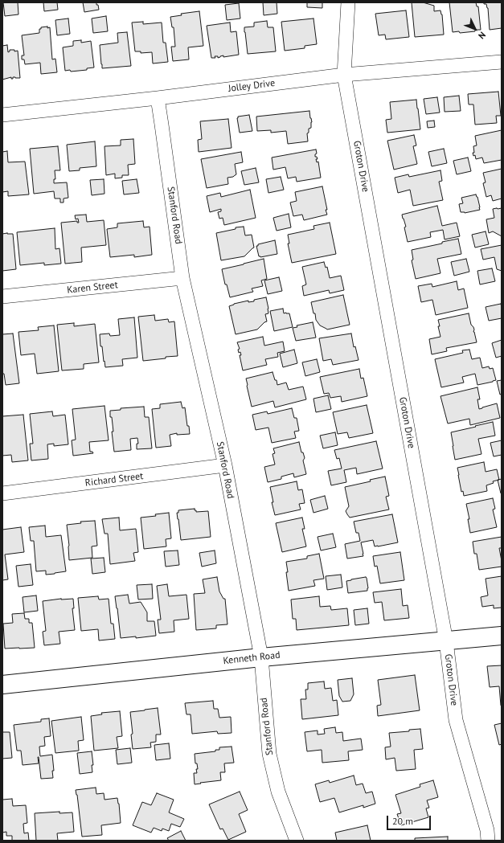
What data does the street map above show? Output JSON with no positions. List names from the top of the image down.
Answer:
{
  "streets": {
    "street": [
      "Jolley Drive",
      "Groton Drive",
      "Stanford Road",
      "Karen Street",
      "Richard Street",
      "Kenneth Road"
    ]
  },
  "crossings": [
    ["Jolley Drive", "Groton Drive"],
    ["Jolley Drive", "Stanford Road"],
    ["Groton Drive", "Kenneth Road"],
    ["Stanford Road", "Karen Street"],
    ["Stanford Road", "Richard Street"],
    ["Stanford Road", "Kenneth Road"]
  ],
  "scale_bar": "20 m",
  "north": "bottom right"
}
